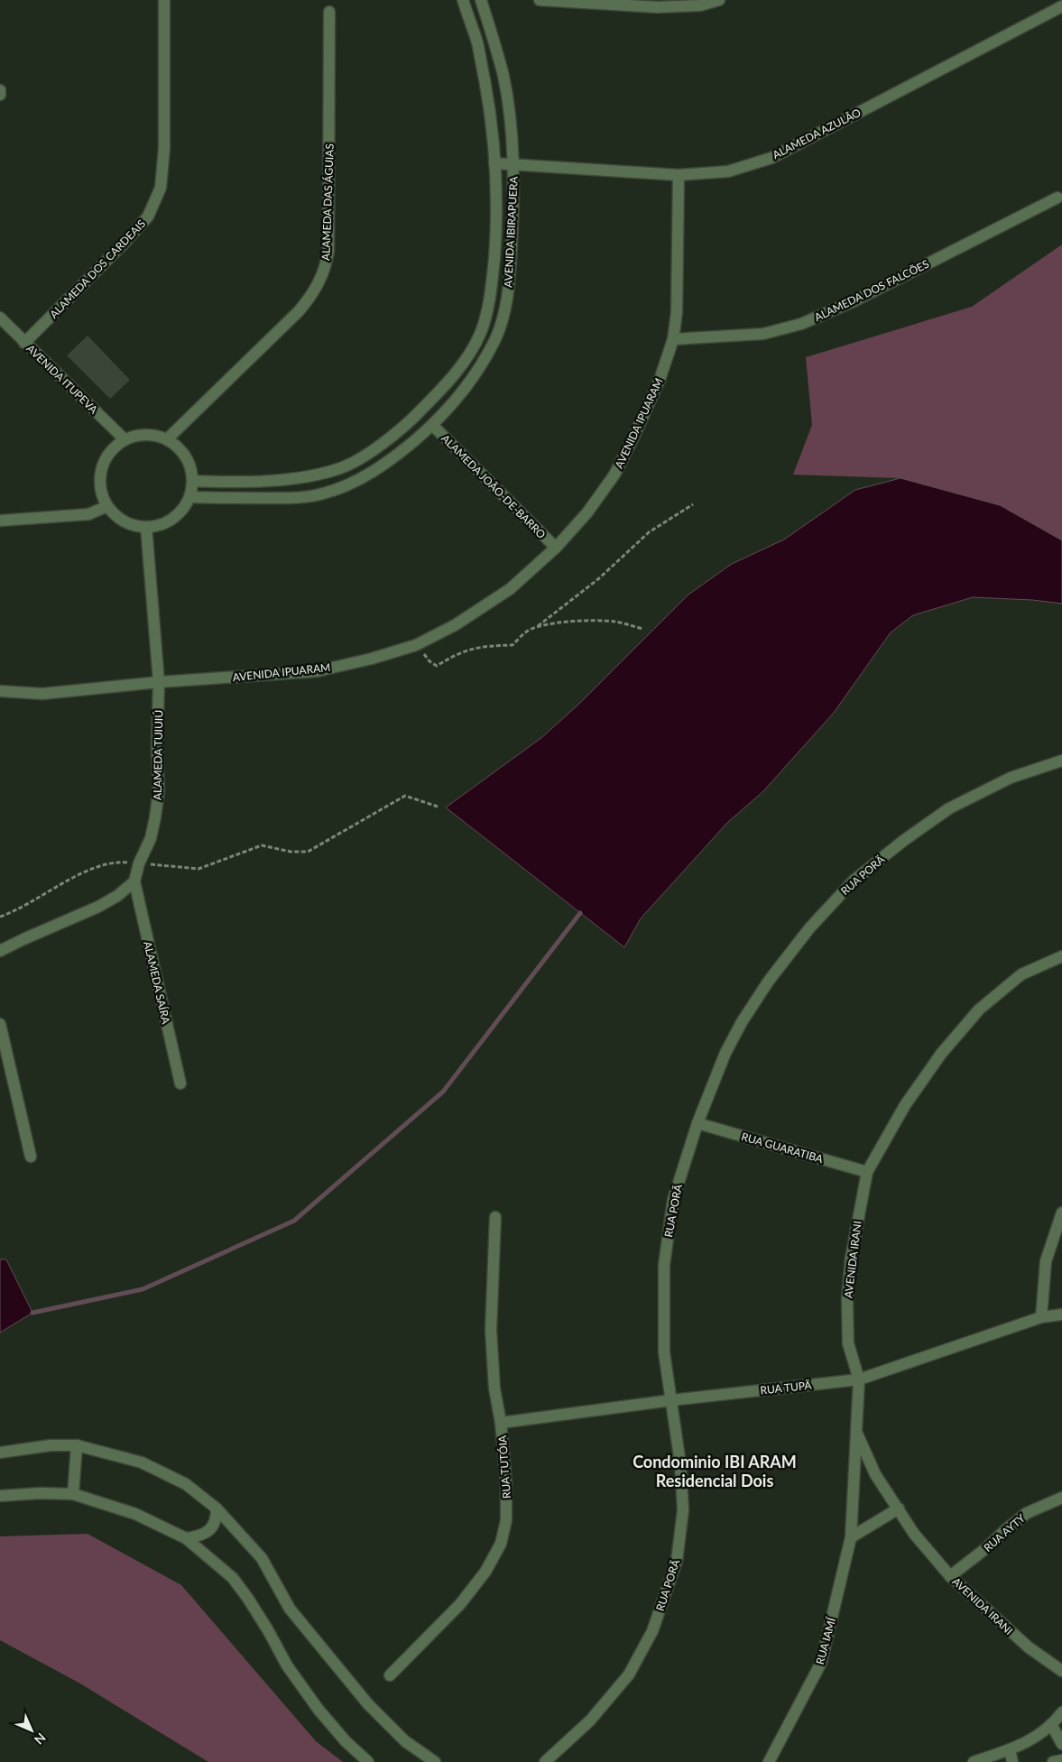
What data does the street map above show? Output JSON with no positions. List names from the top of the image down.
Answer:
{
  "streets": {
    "street": [
      "ALAMEDA AZULÃO",
      "ALAMEDA DAS ÁGUIAS",
      "AVENIDA IBIRAPUERA",
      "ALAMEDA DOS CARDEAIS",
      "ALAMEDA DOS FALCÕES",
      "AVENIDA ITUPEVA",
      "AVENIDA IPUARAM",
      "ALAMEDA JOÃO-DE-BARRO",
      "ALAMEDA TUIUIÚ",
      "RUA PORÃ",
      "ALAMEDA SAÍRA",
      "RUA GUARATIBA",
      "AVENIDA IRANI",
      "RUA TUPÃ",
      "RUA TUTÓIA",
      "RUA AYTY",
      "RUA IAMÍ"
    ]
  },
  "crossings": [
    ["ALAMEDA AZULÃO", "AVENIDA IBIRAPUERA"],
    ["ALAMEDA AZULÃO", "AVENIDA IPUARAM"],
    ["ALAMEDA DAS ÁGUIAS", "AVENIDA IBIRAPUERA"],
    ["ALAMEDA DAS ÁGUIAS", "AVENIDA ITUPEVA"],
    ["ALAMEDA DAS ÁGUIAS", "ALAMEDA TUIUIÚ"],
    ["AVENIDA IBIRAPUERA", "AVENIDA ITUPEVA"],
    ["AVENIDA IBIRAPUERA", "ALAMEDA JOÃO-DE-BARRO"],
    ["AVENIDA IBIRAPUERA", "ALAMEDA TUIUIÚ"],
    ["ALAMEDA DOS CARDEAIS", "AVENIDA ITUPEVA"],
    ["ALAMEDA DOS FALCÕES", "AVENIDA IPUARAM"],
    ["AVENIDA ITUPEVA", "ALAMEDA TUIUIÚ"],
    ["AVENIDA IPUARAM", "ALAMEDA JOÃO-DE-BARRO"],
    ["AVENIDA IPUARAM", "ALAMEDA TUIUIÚ"],
    ["ALAMEDA TUIUIÚ", "ALAMEDA SAÍRA"],
    ["RUA PORÃ", "RUA GUARATIBA"],
    ["RUA PORÃ", "RUA TUPÃ"],
    ["RUA GUARATIBA", "AVENIDA IRANI"],
    ["AVENIDA IRANI", "RUA TUPÃ"],
    ["AVENIDA IRANI", "RUA AYTY"],
    ["AVENIDA IRANI", "RUA IAMÍ"],
    ["RUA TUPÃ", "RUA TUTÓIA"]
  ],
  "districts": ["Condominio IBI ARAM Residencial Dois"],
  "north": "bottom right"
}
